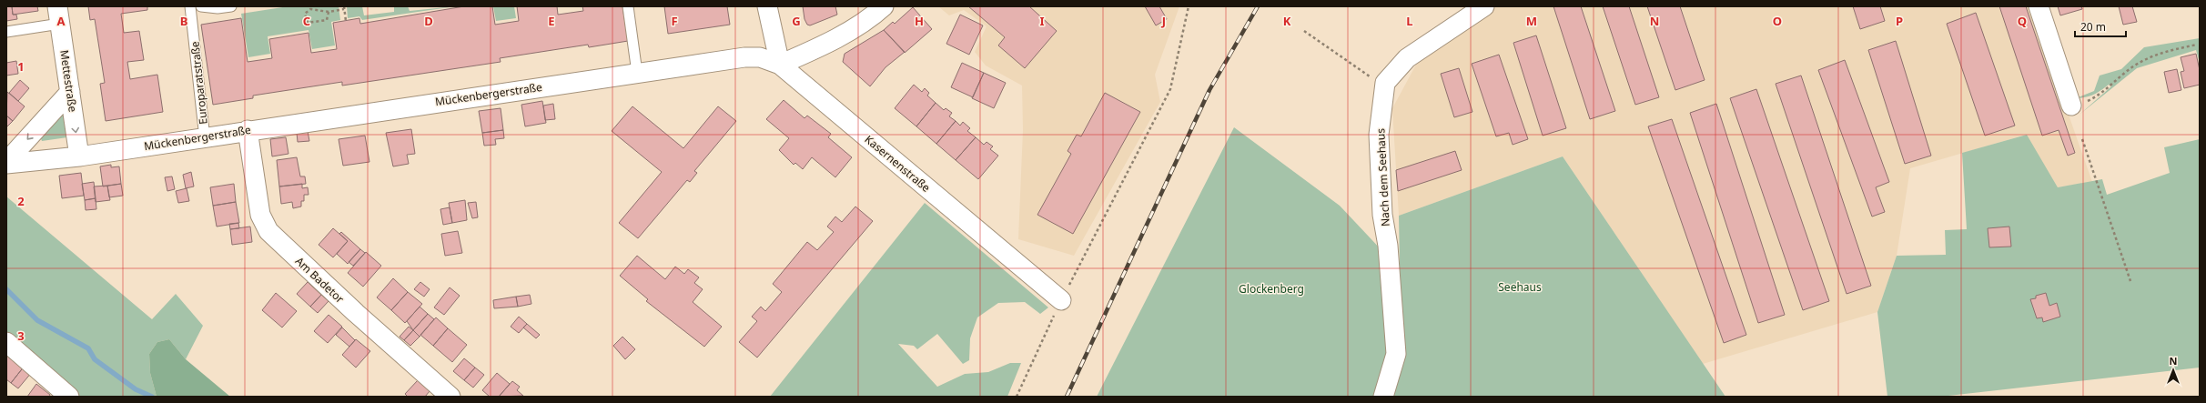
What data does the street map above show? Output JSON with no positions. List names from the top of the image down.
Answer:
{
  "streets": {
    "street": [
      "Mettestraße",
      "Mückenbergerstraße",
      "Kasernenstraße",
      "Nach dem Seehaus",
      "Am Badetor"
    ],
    "lane": ["Europaratstraße"]
  },
  "crossings": [
    ["Mettestraße", "Mückenbergerstraße"],
    ["Europaratstraße", "Mückenbergerstraße"],
    ["Mückenbergerstraße", "Kasernenstraße"],
    ["Mückenbergerstraße", "Am Badetor"]
  ],
  "one_way": ["Mettestraße"],
  "parks": ["Seehaus", "Glockenberg"],
  "scale_bar": "20 m",
  "north": "top",
  "grid": {
    "columns": [
      "A",
      "B",
      "C",
      "D",
      "E",
      "F",
      "G",
      "H",
      "I",
      "J",
      "K",
      "L",
      "M",
      "N",
      "O",
      "P",
      "Q"
    ],
    "rows": ["1", "2", "3"]
  }
}
